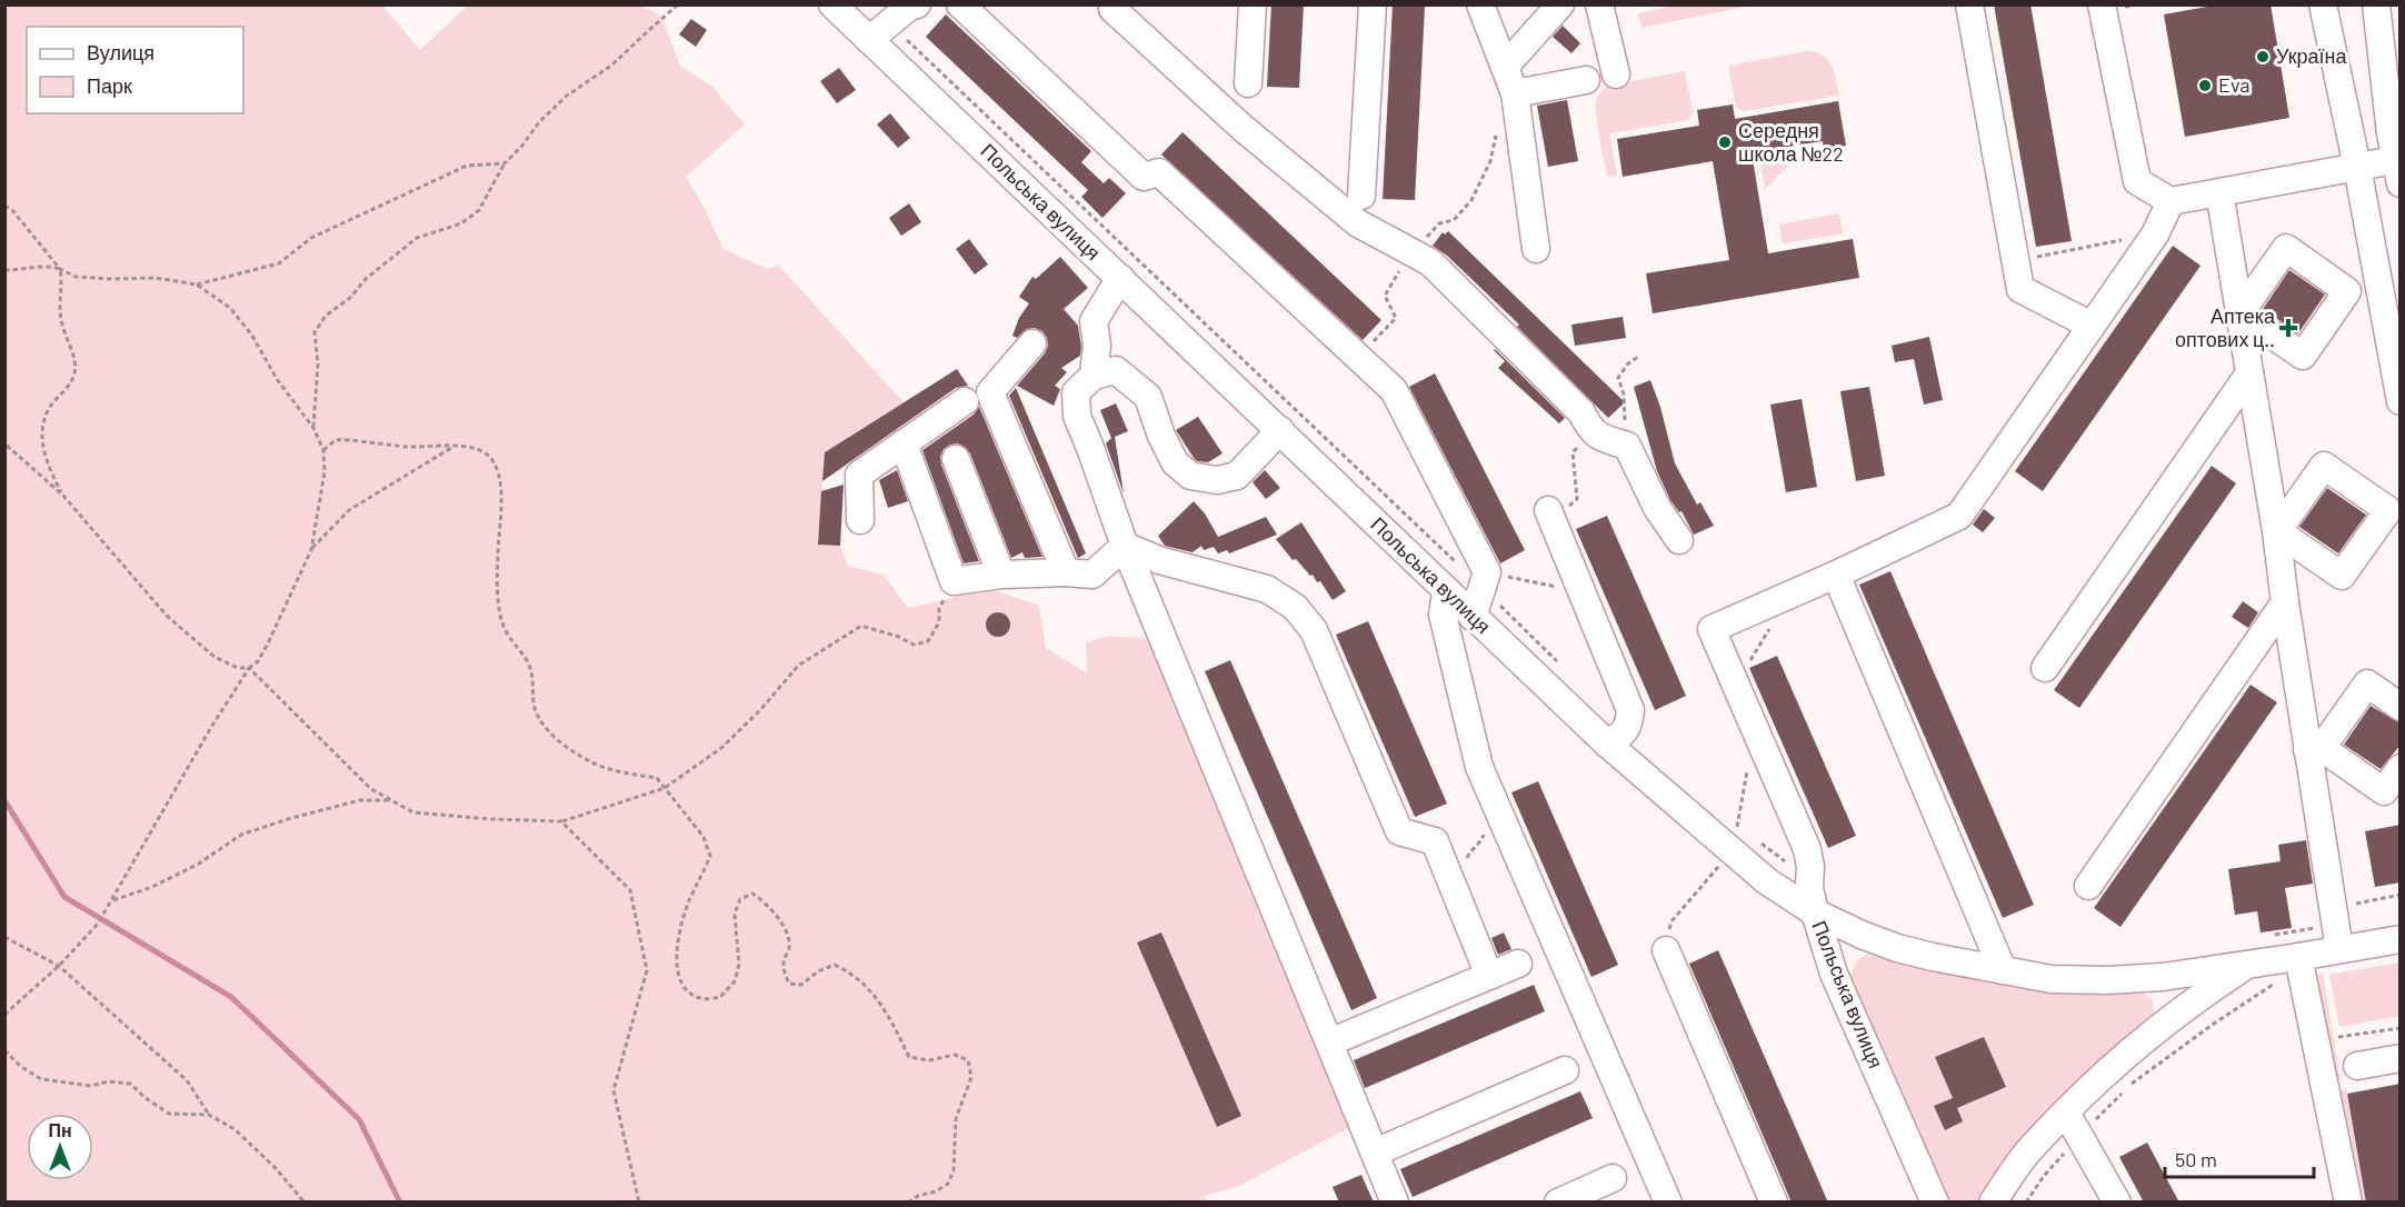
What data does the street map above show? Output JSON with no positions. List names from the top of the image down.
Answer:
{
  "streets": {
    "street": ["Польська вулиця"]
  },
  "places": {
    "other": ["Україна", "Eva", "Середня школа №22"],
    "health": ["Аптека оптових ц‥"]
  },
  "legend": ["Вулиця", "Парк"],
  "scale_bar": "50 m",
  "north": "top"
}
